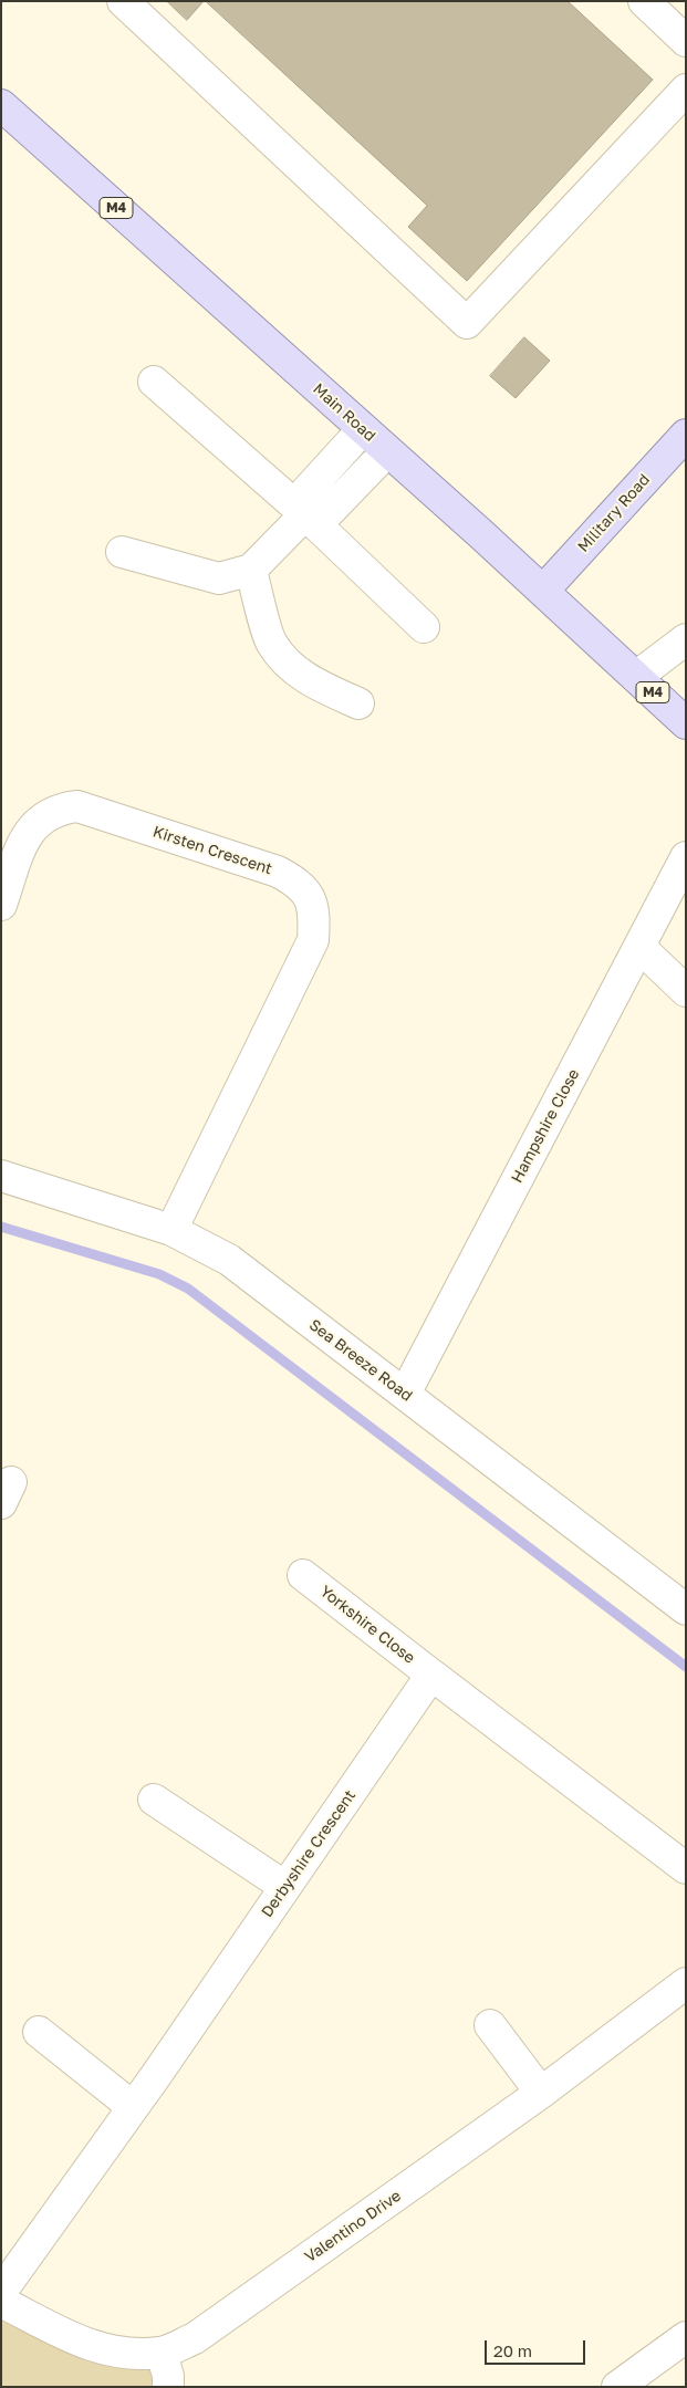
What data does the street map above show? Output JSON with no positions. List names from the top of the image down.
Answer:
{
  "streets": {
    "main road": ["M4", "Main Road", "Military Road"],
    "street": [
      "Kirsten Crescent",
      "Hampshire Close",
      "Sea Breeze Road",
      "Yorkshire Close",
      "Derbyshire Crescent",
      "Valentino Drive"
    ]
  },
  "crossings": [
    ["Main Road", "Military Road"],
    ["Kirsten Crescent", "Sea Breeze Road"],
    ["Hampshire Close", "Sea Breeze Road"],
    ["Yorkshire Close", "Derbyshire Crescent"]
  ],
  "scale_bar": "20 m"
}
